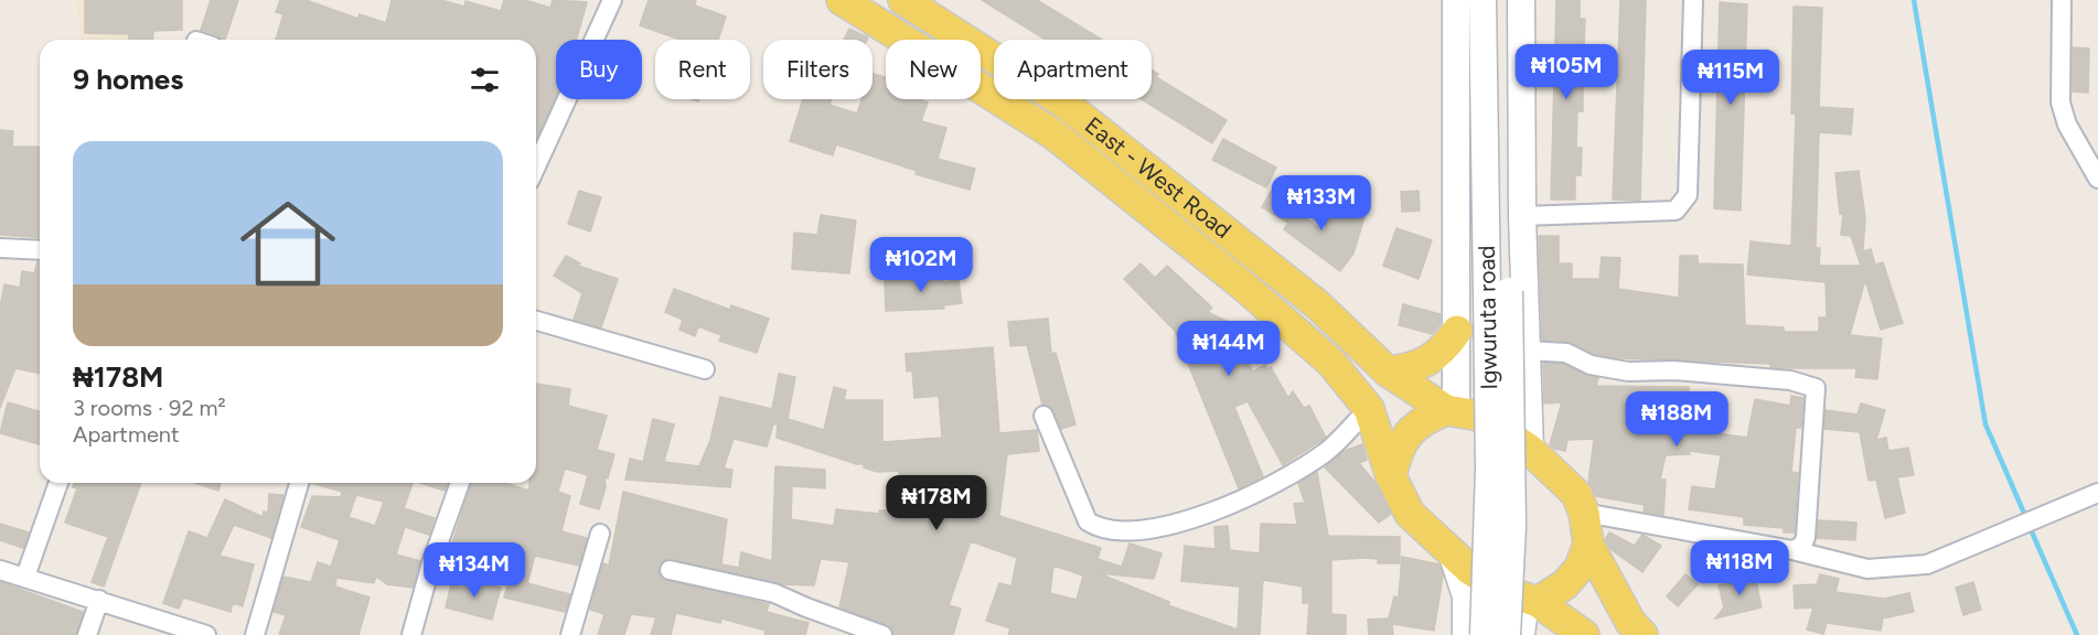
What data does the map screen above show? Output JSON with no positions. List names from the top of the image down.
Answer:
{
  "streets": {
    "main road": ["East - West Road", "Igwuruta road"]
  },
  "page": {
    "chip": [
      "Buy",
      "Rent",
      "Filters",
      "New",
      "Apartment"
    ],
    "heading": "9 homes",
    "price": [
      "₦105M",
      "₦115M",
      "₦133M",
      "₦102M",
      "₦144M",
      "₦188M",
      "₦178M",
      "₦118M",
      "₦134M"
    ],
    "list": [
      {
        "name": "₦178M",
        "note": "3 rooms · 92 m² · Apartment"
      }
    ]
  }
}
